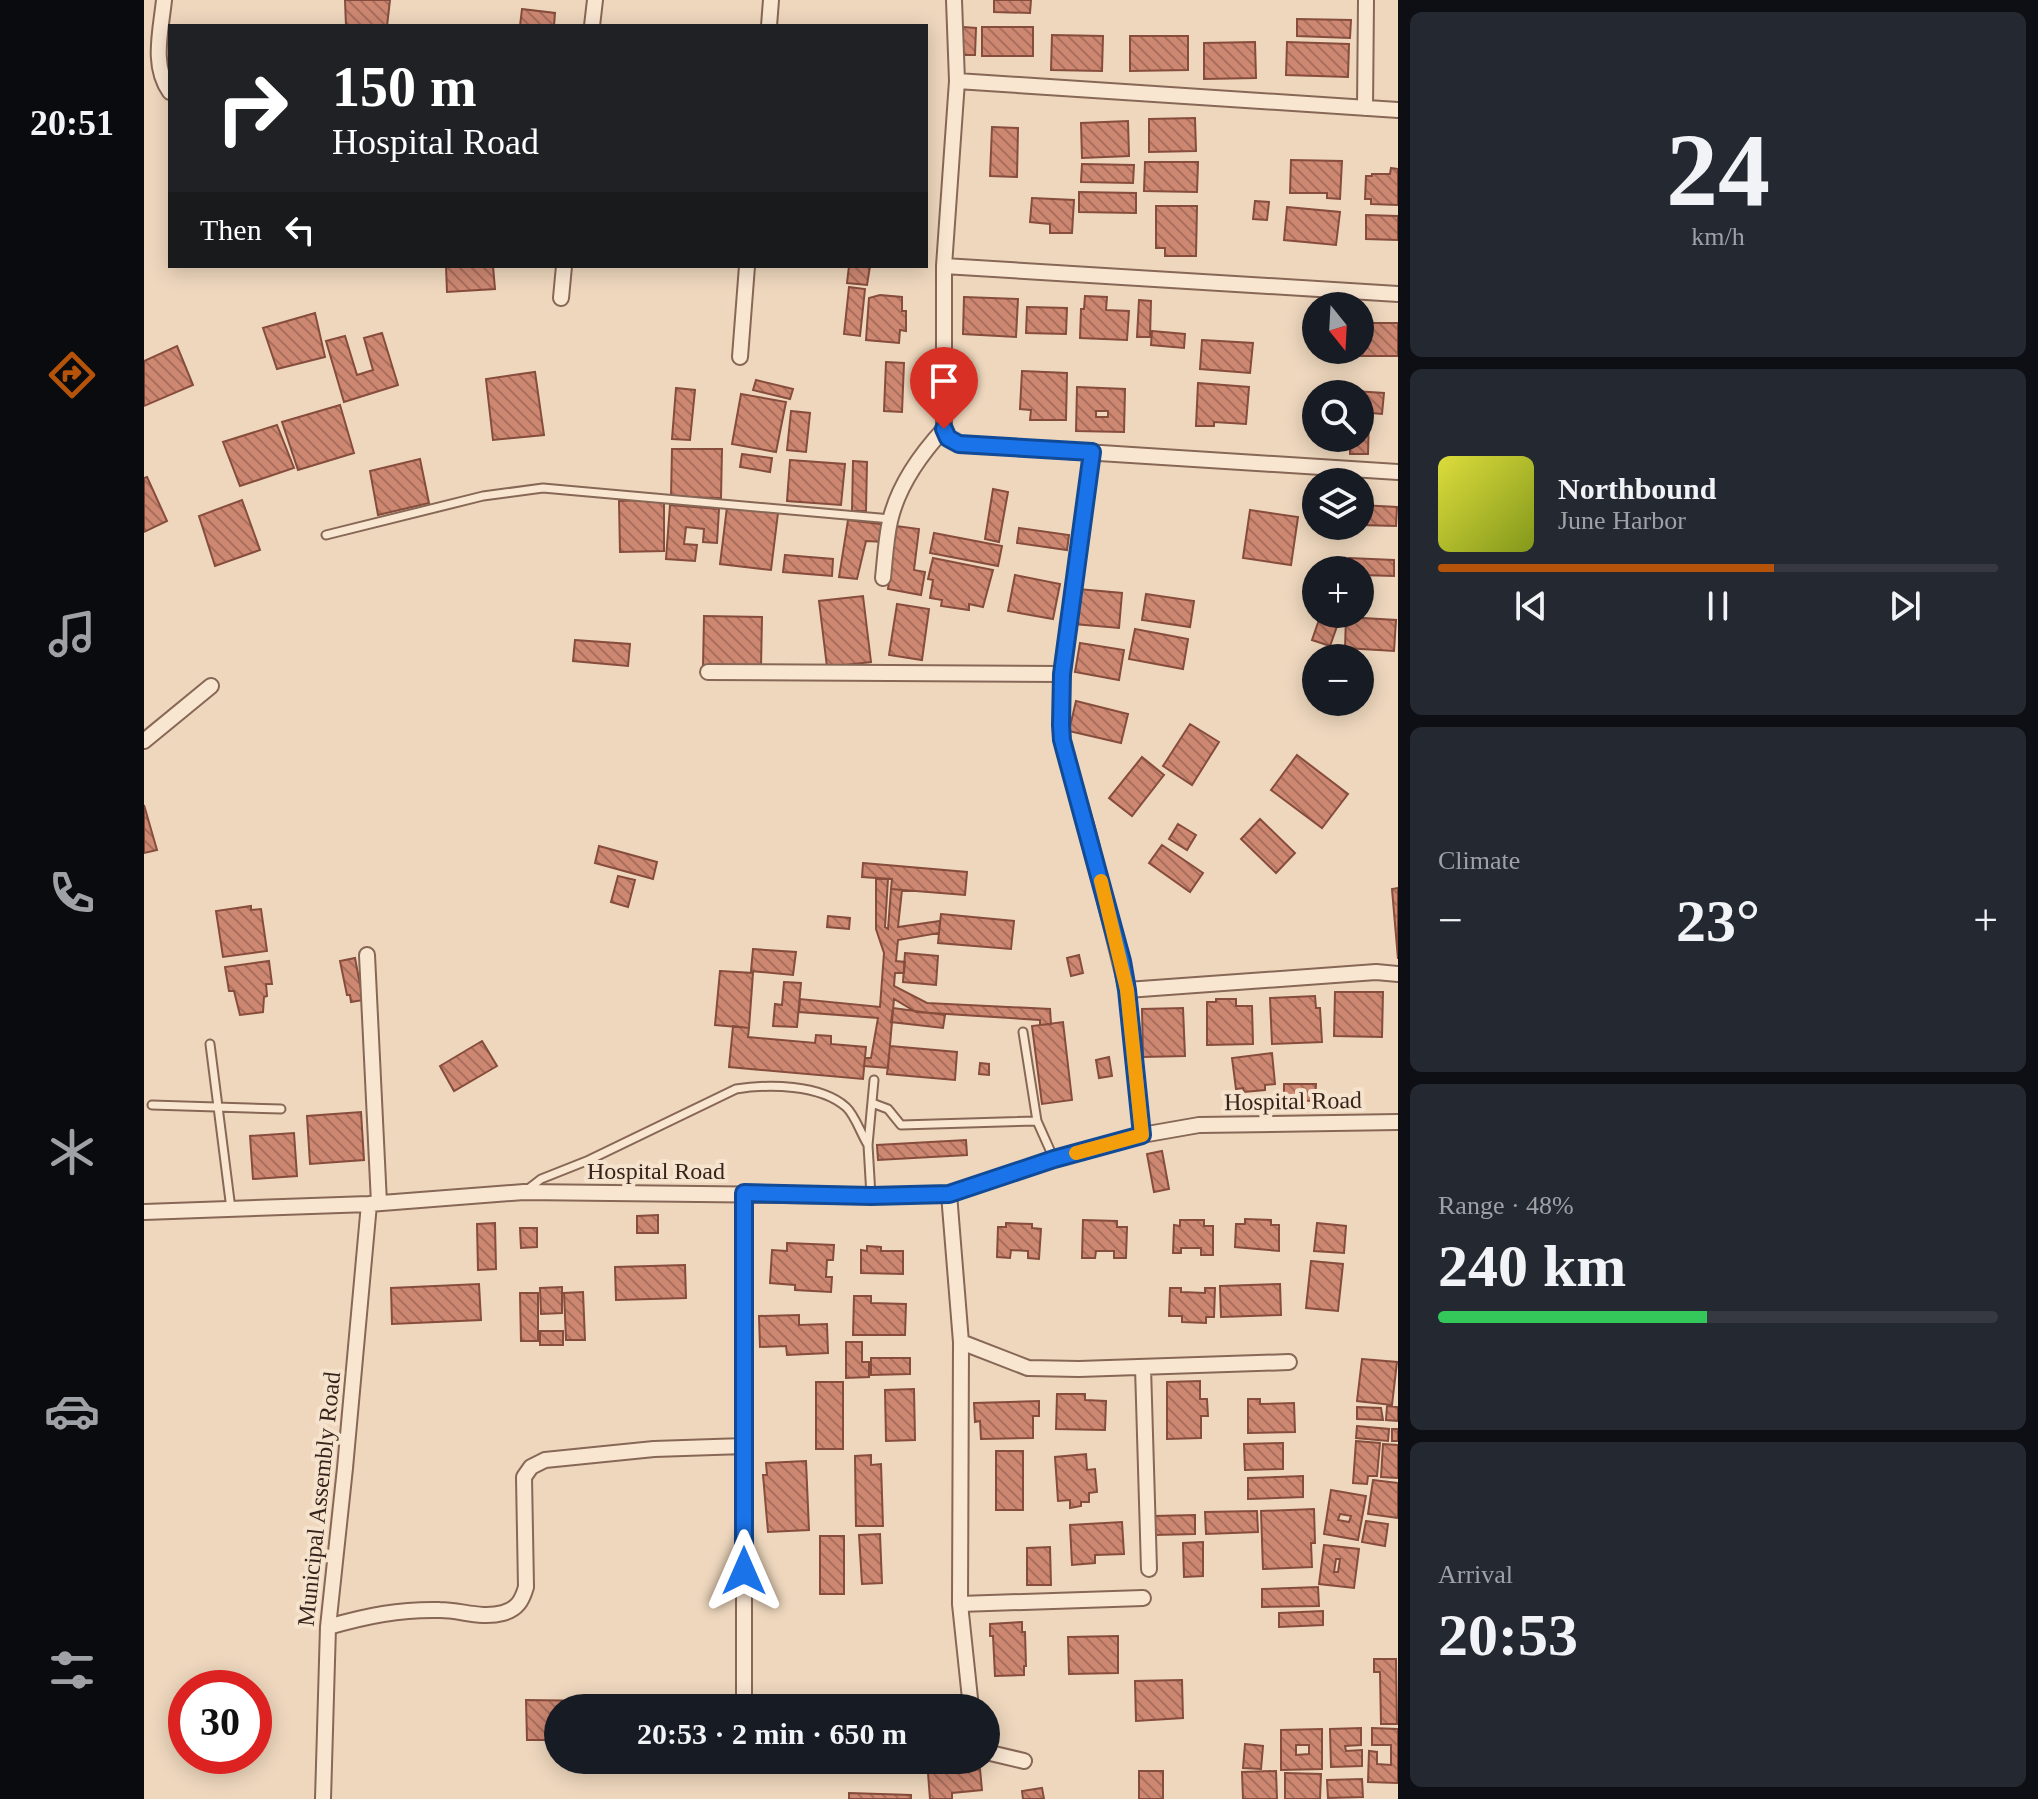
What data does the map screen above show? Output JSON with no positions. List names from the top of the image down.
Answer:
{
  "streets": {
    "street": ["Hospital Road", "Municipal Assembly Road"]
  },
  "crossings": [
    ["Hospital Road", "Municipal Assembly Road"]
  ],
  "north": "bottom",
  "page": {
    "tabs": "20:51",
    "tile": [
      ["24", "km/h"],
      "Climate",
      ["Range · 48%", "240 km"],
      ["Arrival", "20:53"]
    ],
    "turn": ["150 m", "Hospital Road"],
    "then": "Then",
    "map_buttons": ["+", "−"],
    "song": ["Northbound", "June Harbor"],
    "heat": ["−", "23°", "+"],
    "limit": "30",
    "trip": "20:53 · 2 min · 650 m"
  }
}
